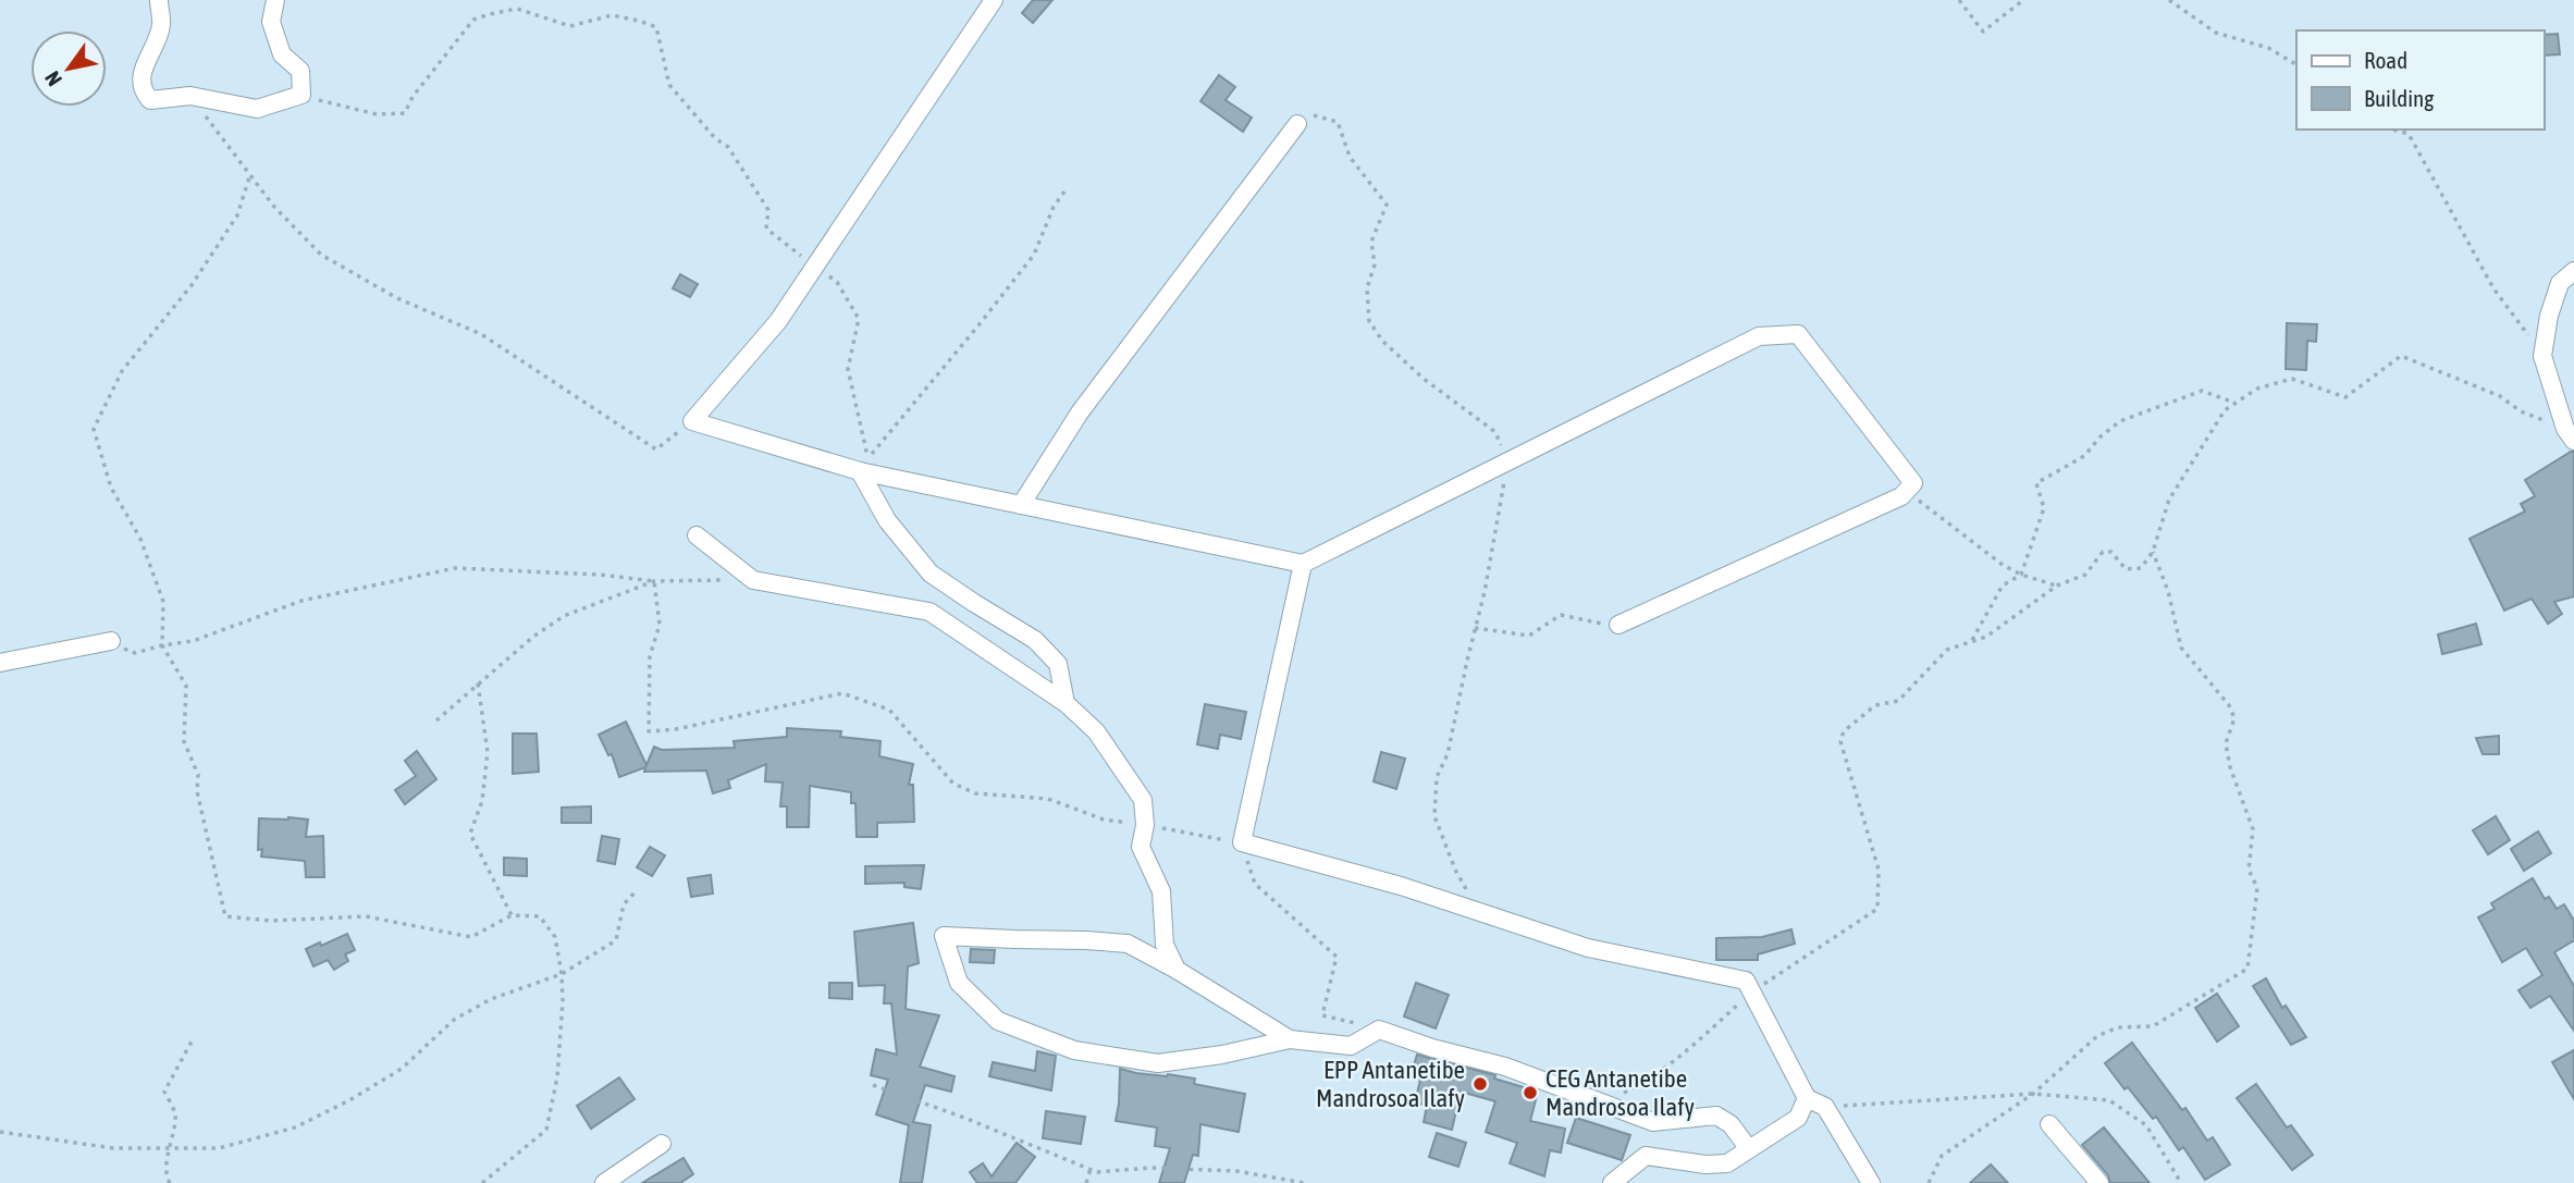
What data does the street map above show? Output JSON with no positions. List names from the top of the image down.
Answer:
{
  "places": ["EPP Antanetibe Mandrosoa Ilafy", "CEG Antanetibe Mandrosoa Ilafy"],
  "legend": ["Road", "Building"],
  "north": "bottom left"
}
